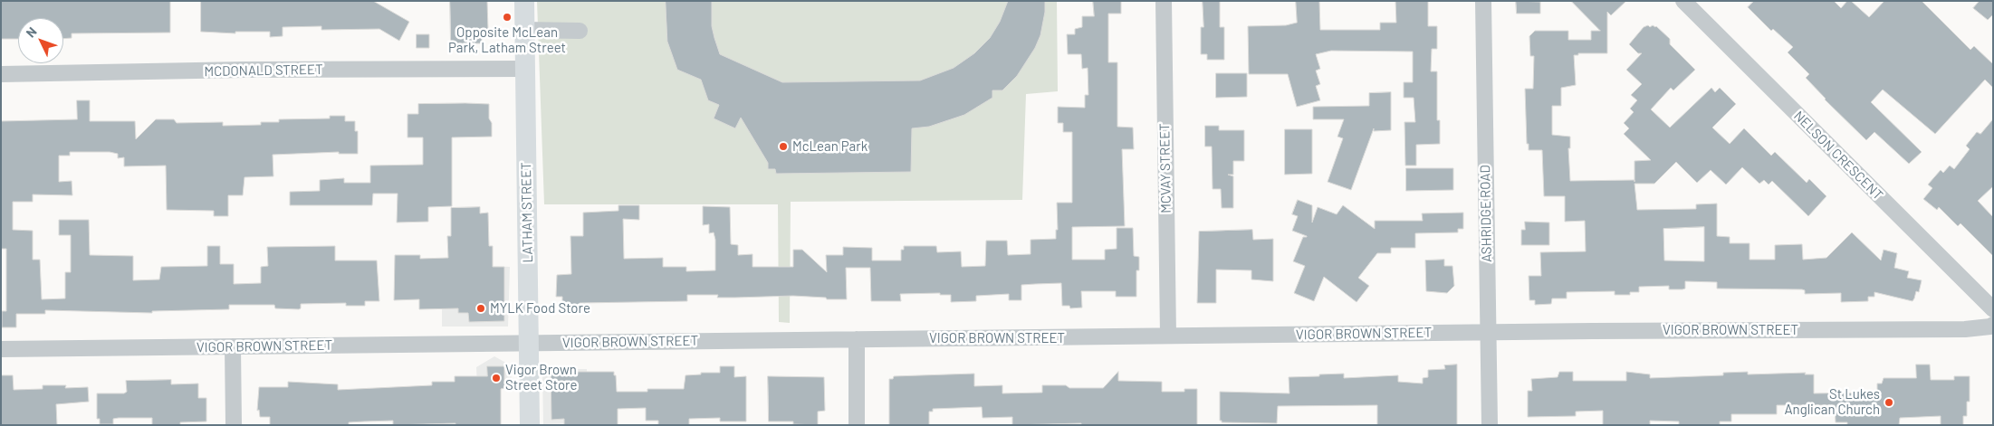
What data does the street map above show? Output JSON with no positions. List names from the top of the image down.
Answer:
{
  "streets": {
    "main road": ["LATHAM STREET"],
    "street": [
      "MCDONALD STREET",
      "NELSON CRESCENT",
      "MCVAY STREET",
      "ASHRIDGE ROAD",
      "VIGOR BROWN STREET"
    ]
  },
  "crossings": [
    ["MCDONALD STREET", "LATHAM STREET"],
    ["MCVAY STREET", "VIGOR BROWN STREET"],
    ["LATHAM STREET", "VIGOR BROWN STREET"],
    ["ASHRIDGE ROAD", "VIGOR BROWN STREET"]
  ],
  "places": [
    "Opposite McLean Park, Latham Street",
    "McLean Park",
    "MYLK Food Store",
    "Vigor Brown Street Store",
    "St Lukes Anglican Church"
  ],
  "north": "top left"
}
